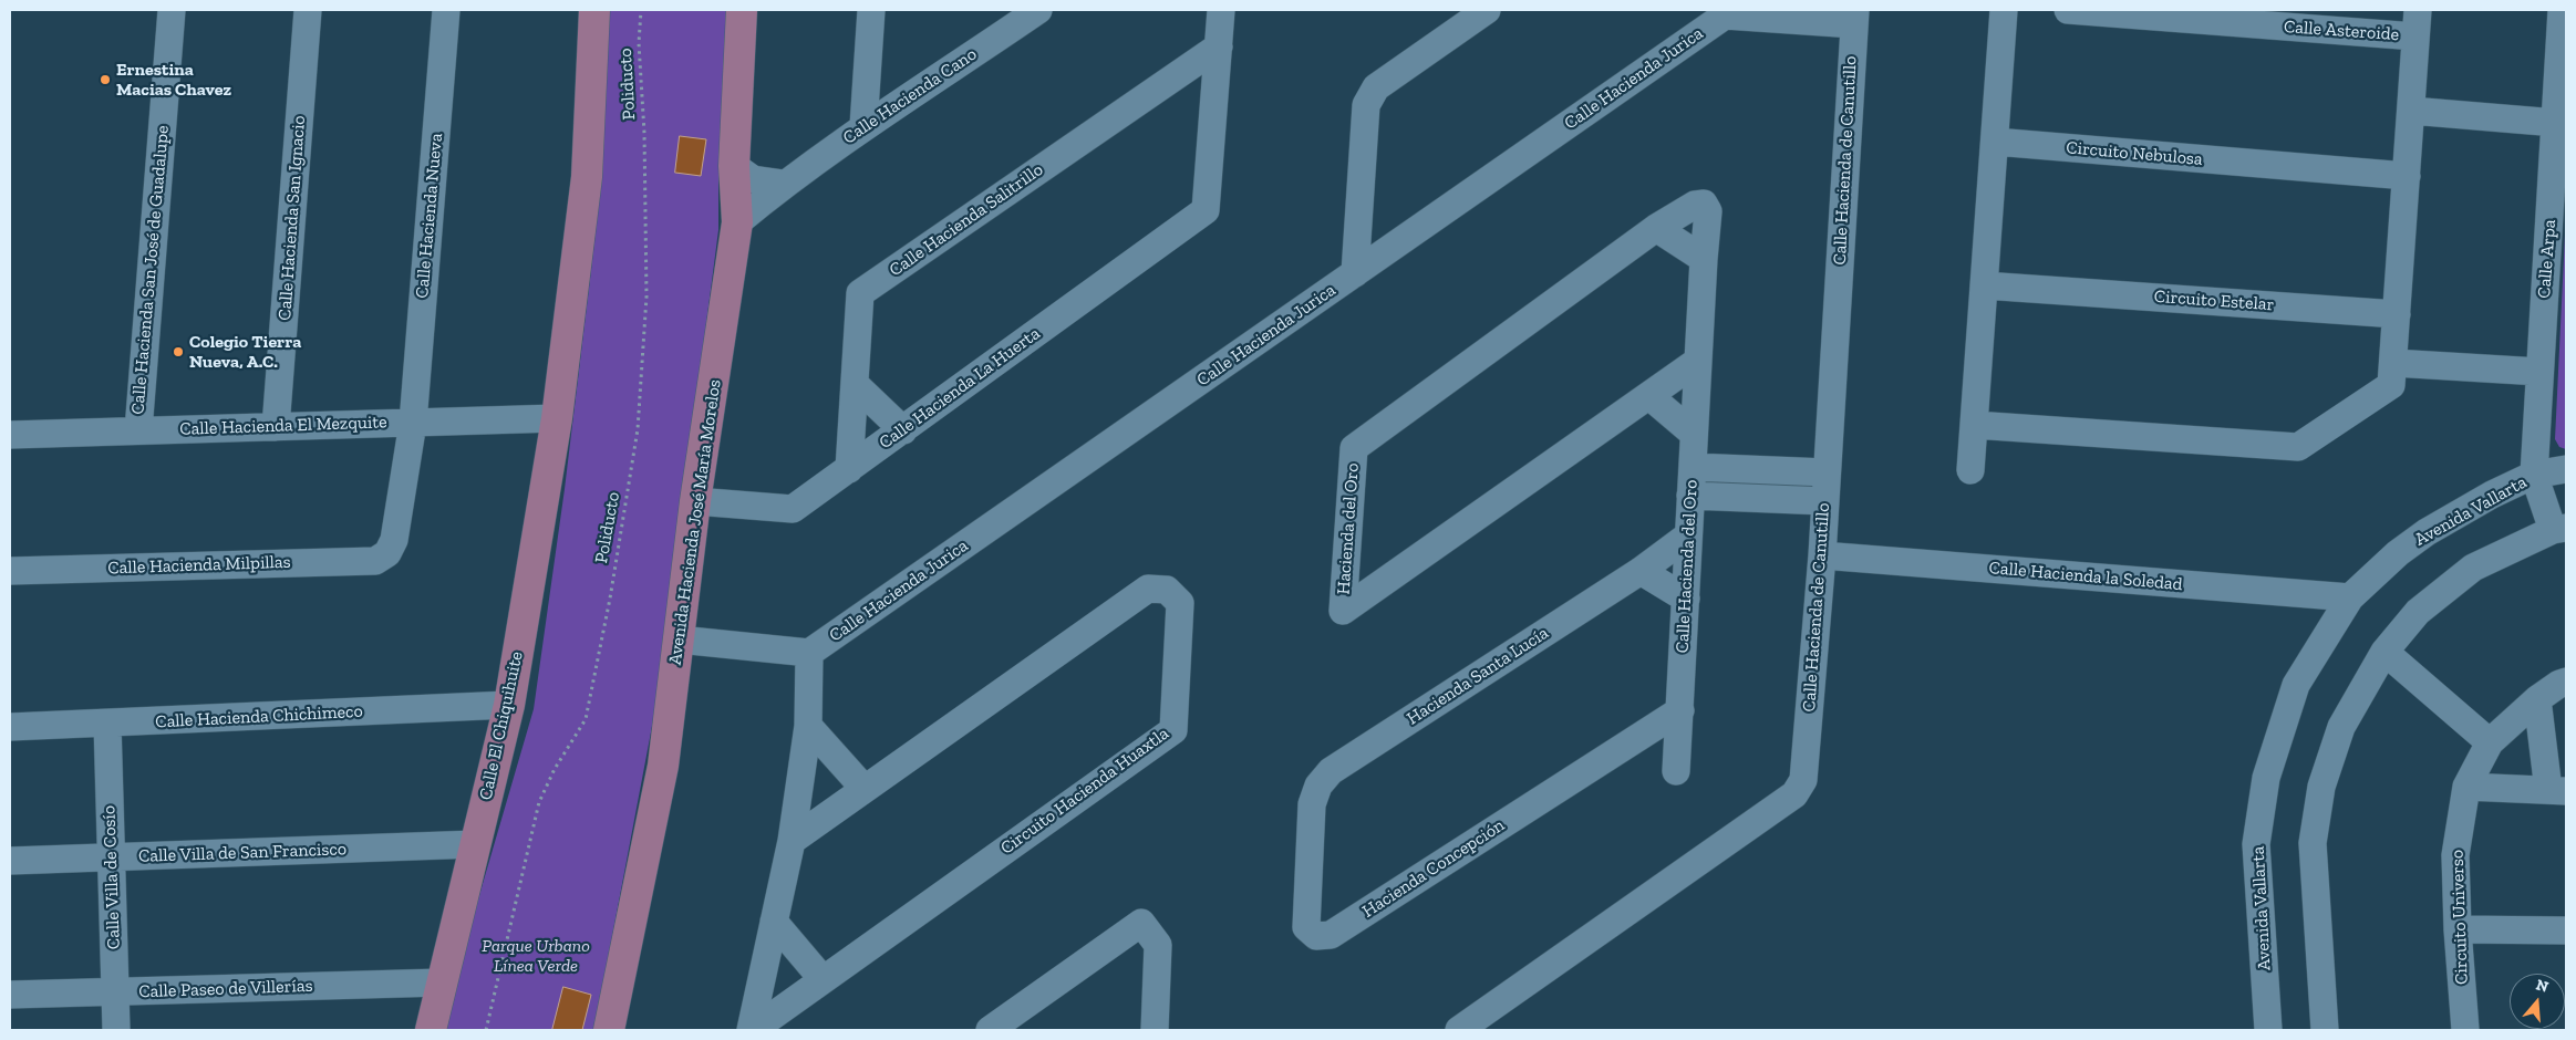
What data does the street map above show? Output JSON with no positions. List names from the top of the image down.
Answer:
{
  "streets": {
    "main road": ["Avenida Hacienda José María Morelos", "Calle El Chiquihuite"],
    "street": [
      "Calle Asteroide",
      "Calle Hacienda Jurica",
      "Calle Hacienda Cano",
      "Circuito Nebulosa",
      "Calle Hacienda de Canutillo",
      "Calle Hacienda Nueva",
      "Calle Hacienda San Ignacio",
      "Calle Hacienda Salitrillo",
      "Calle Arpa",
      "Calle Hacienda San José de Guadalupe",
      "Circuito Estelar",
      "Calle Hacienda La Huerta",
      "Calle Hacienda El Mezquite",
      "Avenida Vallarta",
      "Hacienda del Oro",
      "Calle Hacienda Milpillas",
      "Calle Hacienda del Oro",
      "Calle Hacienda la Soledad",
      "Hacienda Santa Lucía",
      "Calle Hacienda Chichimeco",
      "Circuito Hacienda Huaxtla",
      "Calle Villa de San Francisco",
      "Hacienda Concepción",
      "Calle Villa de Cosío",
      "Circuito Universo",
      "Calle Paseo de Villerías"
    ],
    "path": ["Poliducto"]
  },
  "crossings": [
    ["Calle Hacienda Jurica", "Calle Hacienda de Canutillo"],
    ["Calle Hacienda Jurica", "Avenida Hacienda José María Morelos"],
    ["Calle Hacienda Cano", "Avenida Hacienda José María Morelos"],
    ["Calle Hacienda de Canutillo", "Calle Hacienda la Soledad"],
    ["Calle Hacienda Nueva", "Calle Hacienda El Mezquite"],
    ["Calle Hacienda Nueva", "Calle Hacienda Milpillas"],
    ["Calle Hacienda San Ignacio", "Calle Hacienda El Mezquite"],
    ["Calle Hacienda Salitrillo", "Calle Hacienda La Huerta"],
    ["Calle Arpa", "Avenida Vallarta"],
    ["Calle Hacienda San José de Guadalupe", "Calle Hacienda El Mezquite"],
    ["Calle Hacienda La Huerta", "Avenida Hacienda José María Morelos"],
    ["Calle Hacienda El Mezquite", "Calle El Chiquihuite"],
    ["Avenida Vallarta", "Calle Hacienda la Soledad"],
    ["Hacienda del Oro", "Calle Hacienda del Oro"],
    ["Calle Hacienda del Oro", "Hacienda Santa Lucía"],
    ["Calle Hacienda del Oro", "Hacienda Concepción"],
    ["Hacienda Santa Lucía", "Hacienda Concepción"],
    ["Calle Hacienda Chichimeco", "Calle El Chiquihuite"],
    ["Calle Hacienda Chichimeco", "Calle Villa de Cosío"],
    ["Calle El Chiquihuite", "Calle Villa de San Francisco"],
    ["Calle El Chiquihuite", "Calle Paseo de Villerías"],
    ["Calle Villa de San Francisco", "Calle Villa de Cosío"],
    ["Calle Villa de Cosío", "Calle Paseo de Villerías"]
  ],
  "parks": ["Parque Urbano Línea Verde"],
  "places": ["Ernestina Macias Chavez", "Colegio Tierra Nueva, A.C."],
  "north": "top"
}
